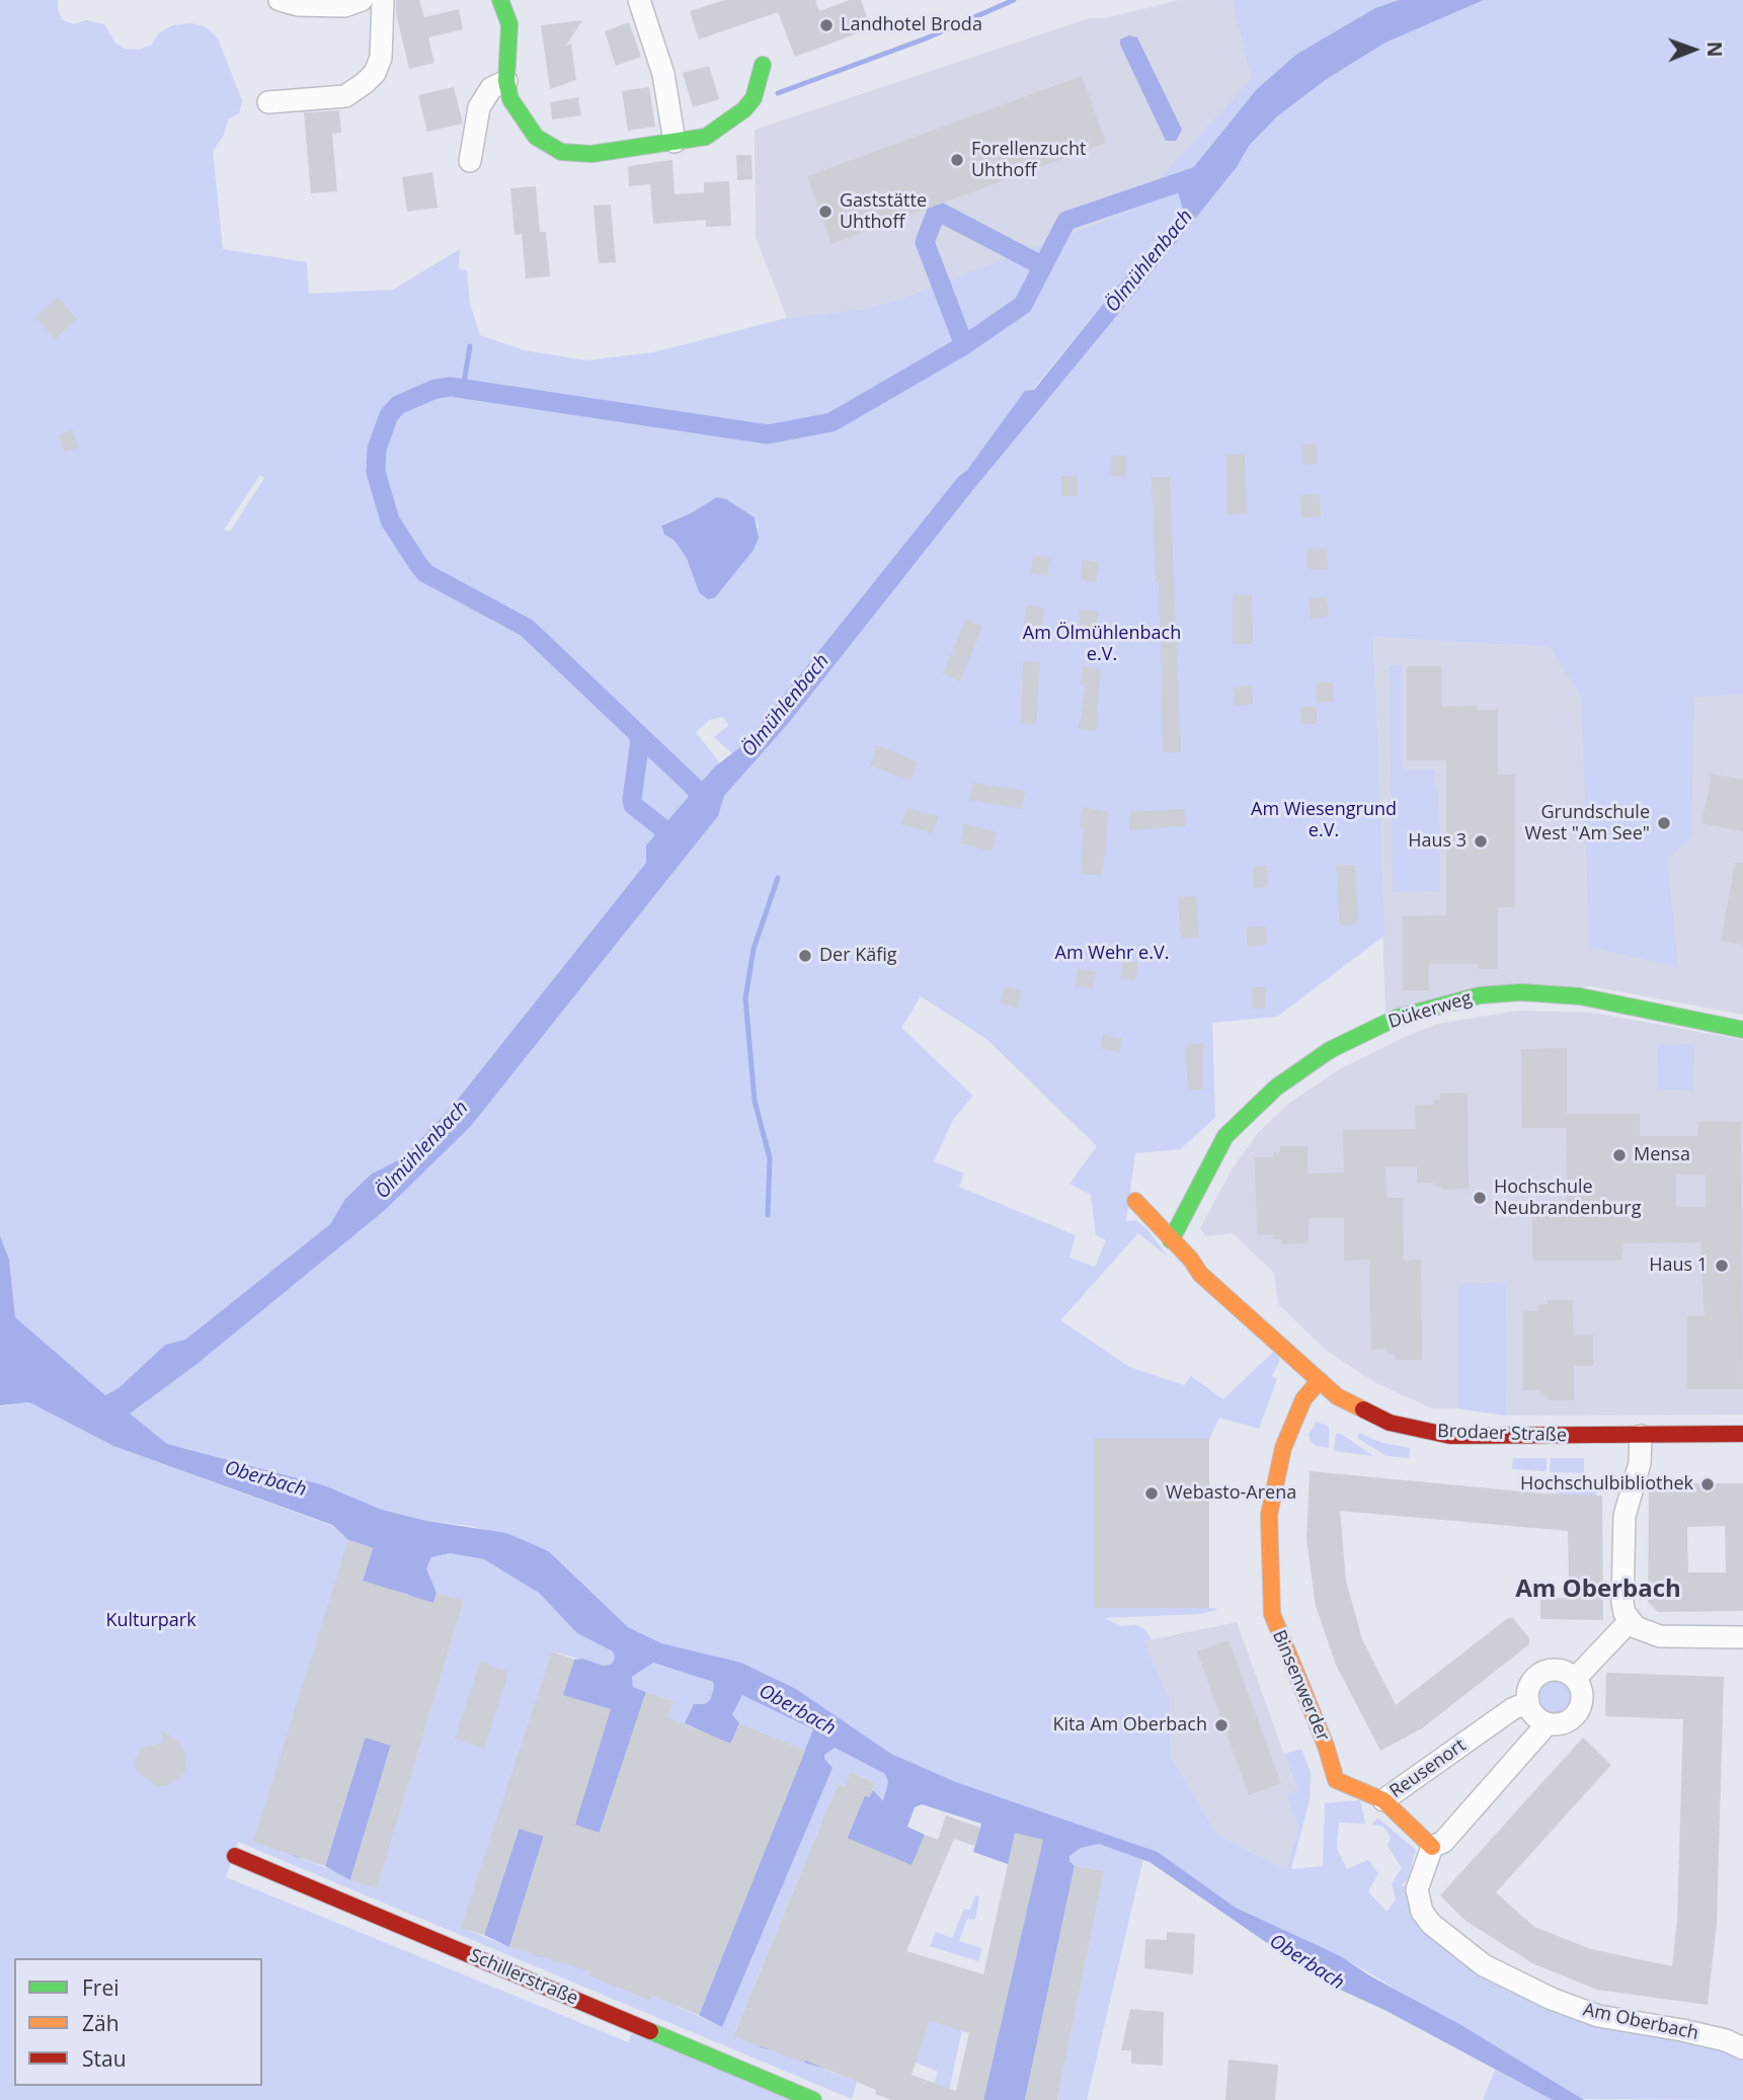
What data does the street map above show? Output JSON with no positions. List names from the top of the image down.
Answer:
{
  "streets": {
    "street": [
      "Dükerweg",
      "Brodaer Straße",
      "Binsenwerder",
      "Reusenort",
      "Schillerstraße",
      "Am Oberbach"
    ]
  },
  "crossings": [
    ["Dükerweg", "Brodaer Straße"],
    ["Brodaer Straße", "Binsenwerder"],
    ["Binsenwerder", "Reusenort"],
    ["Reusenort", "Am Oberbach"]
  ],
  "districts": ["Am Oberbach"],
  "water": ["Ölmühlenbach", "Oberbach"],
  "parks": [
    "Am Ölmühlenbach e.V.",
    "Am Wiesengrund e.V.",
    "Am Wehr e.V.",
    "Kulturpark"
  ],
  "places": [
    "Landhotel Broda",
    "Forellenzucht Uhthoff",
    "Gaststätte Uhthoff",
    "Grundschule West \"Am See\"",
    "Haus 3",
    "Der Käfig",
    "Mensa",
    "Hochschule Neubrandenburg",
    "Haus 1",
    "Hochschulbibliothek",
    "Webasto-Arena",
    "Kita Am Oberbach"
  ],
  "legend": ["Frei", "Zäh", "Stau"],
  "north": "right"
}
